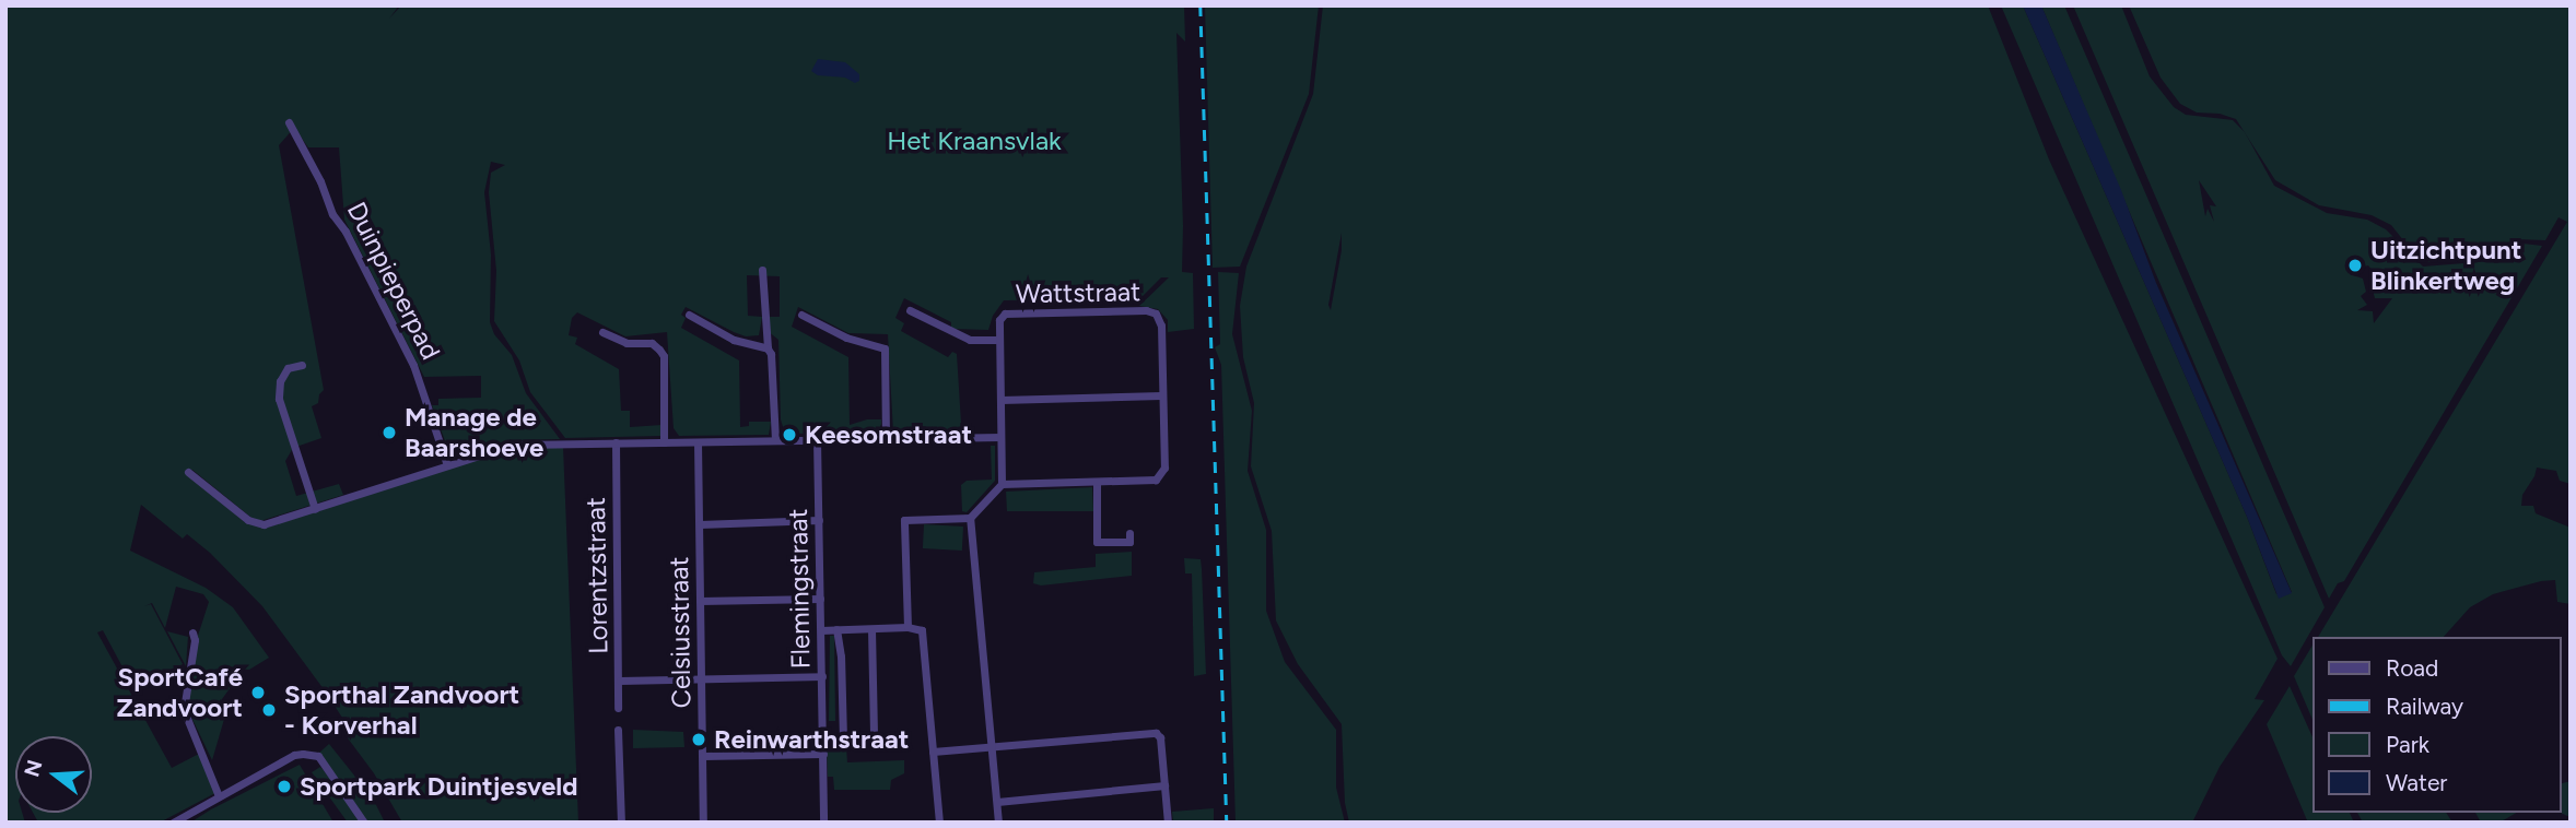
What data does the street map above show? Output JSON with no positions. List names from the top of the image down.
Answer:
{
  "streets": {
    "street": [
      "Duinpieperpad",
      "Wattstraat",
      "Lorentzstraat",
      "Flemingstraat",
      "Celsiusstraat"
    ]
  },
  "parks": ["Het Kraansvlak"],
  "places": [
    "Uitzichtpunt Blinkertweg",
    "Manage de Baarshoeve",
    "Keesomstraat",
    "SportCafé Zandvoort",
    "Sporthal Zandvoort - Korverhal",
    "Reinwarthstraat",
    "Sportpark Duintjesveld"
  ],
  "legend": [
    "Road",
    "Railway",
    "Park",
    "Water"
  ],
  "north": "left"
}
